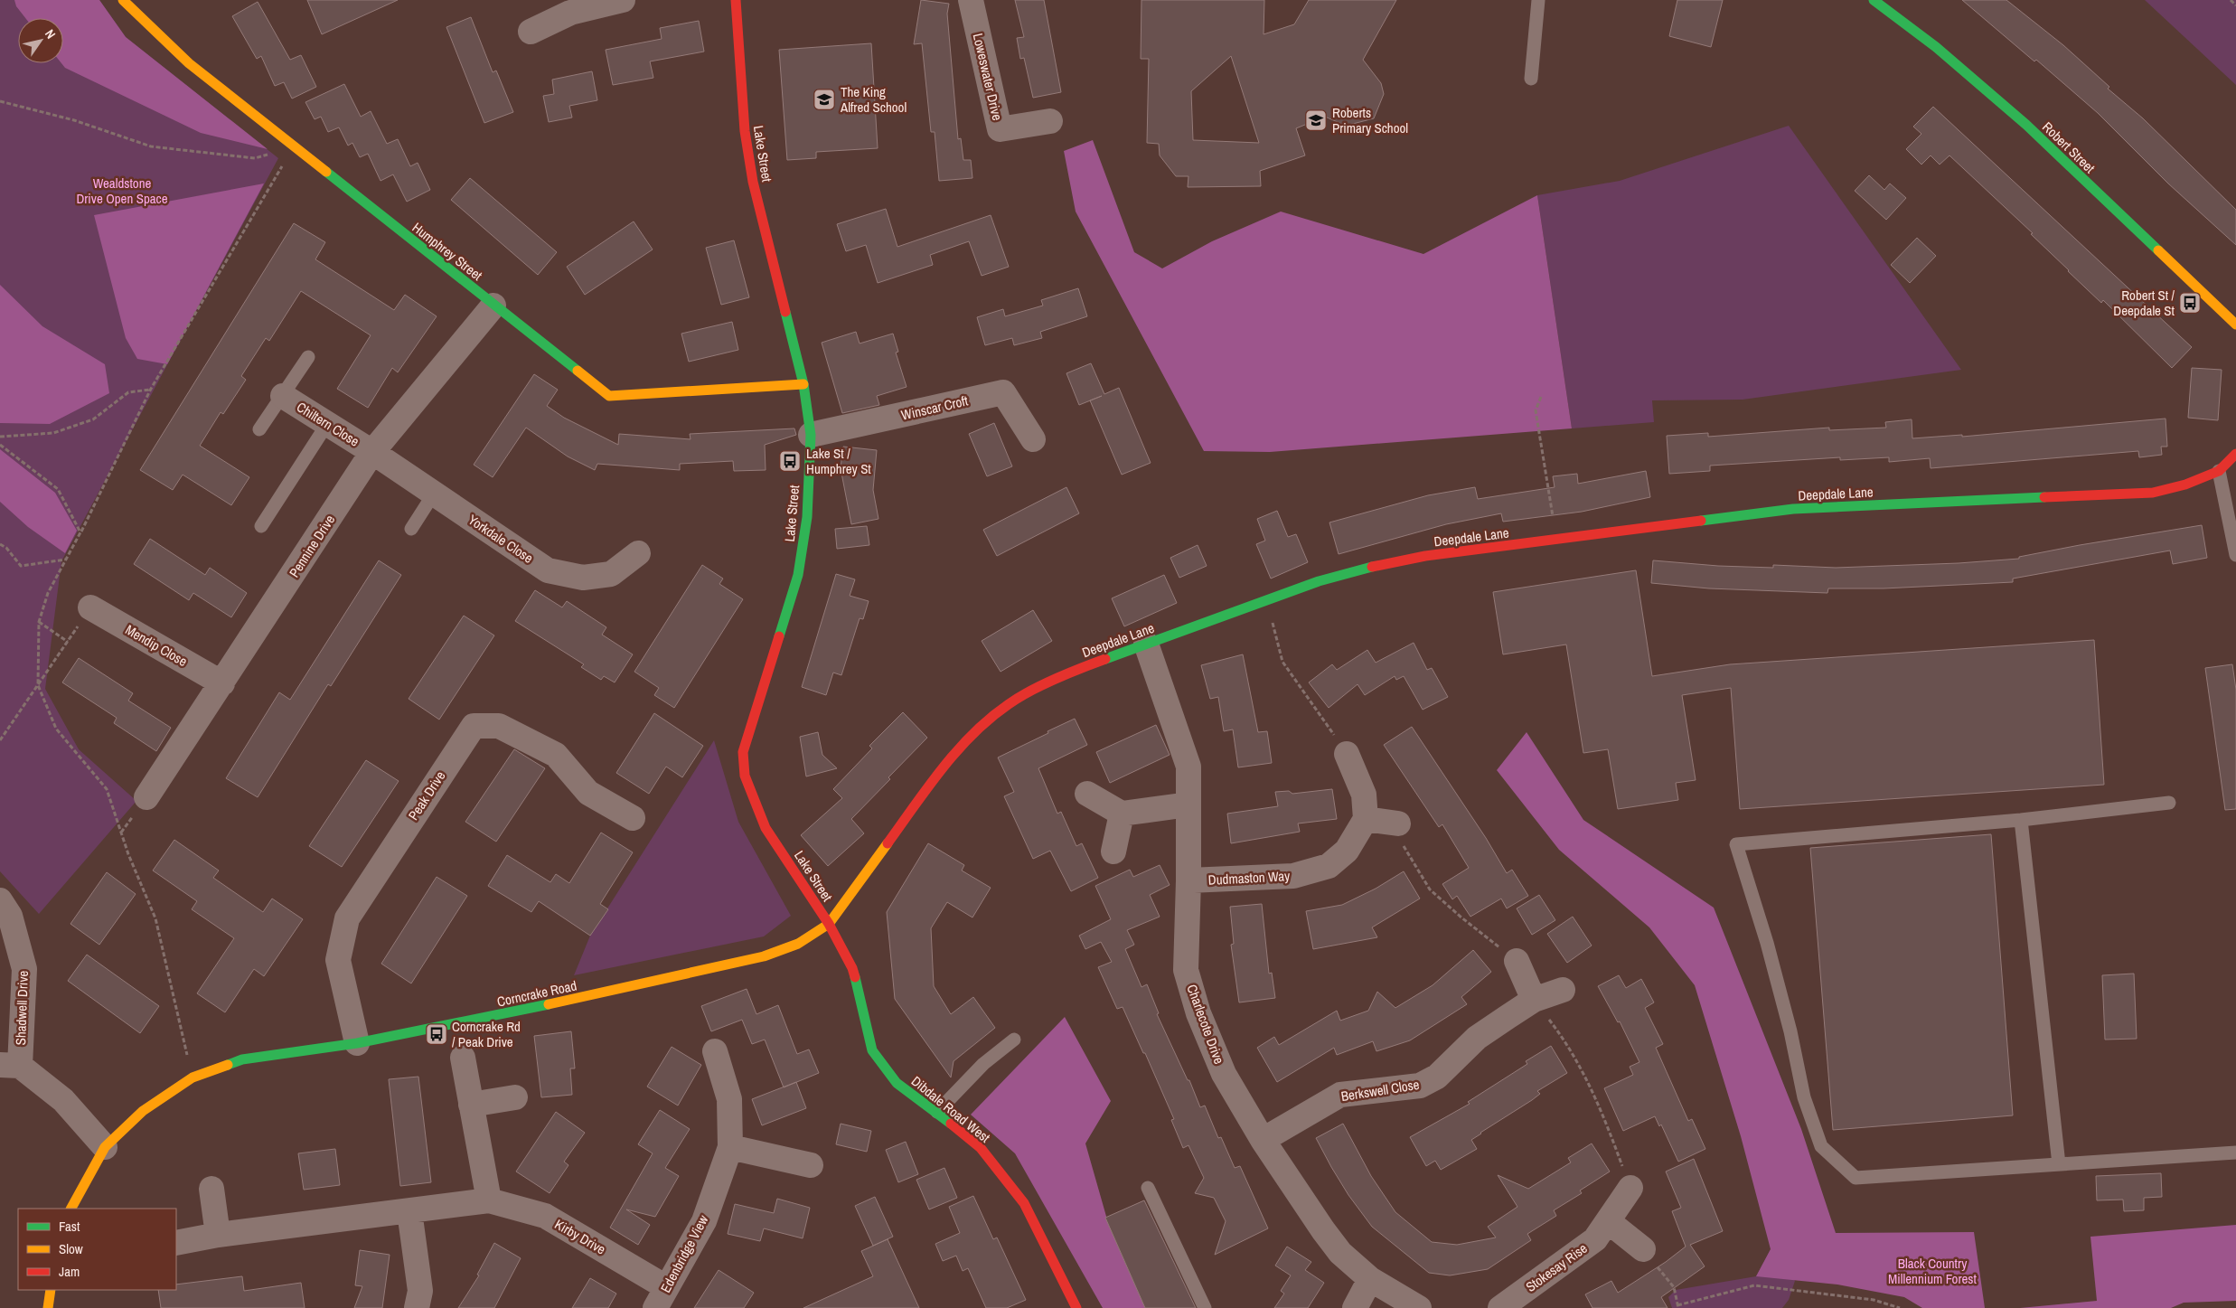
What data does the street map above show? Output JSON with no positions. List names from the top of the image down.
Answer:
{
  "streets": {
    "street": [
      "Loweswater Drive",
      "Robert Street",
      "Lake Street",
      "Humphrey Street",
      "Winscar Croft",
      "Chiltern Close",
      "Deepdale Lane",
      "Yorkdale Close",
      "Pennine Drive",
      "Mendip Close",
      "Peak Drive",
      "Dudmaston Way",
      "Corncrake Road",
      "Shadwell Drive",
      "Charlecote Drive",
      "Berkswell Close",
      "Dibdale Road West",
      "Kirby Drive",
      "Edenbridge View",
      "Stokesay Rise"
    ]
  },
  "crossings": [
    ["Lake Street", "Humphrey Street"],
    ["Lake Street", "Winscar Croft"],
    ["Lake Street", "Deepdale Lane"],
    ["Lake Street", "Corncrake Road"],
    ["Lake Street", "Dibdale Road West"],
    ["Humphrey Street", "Pennine Drive"],
    ["Chiltern Close", "Yorkdale Close"],
    ["Chiltern Close", "Pennine Drive"],
    ["Deepdale Lane", "Corncrake Road"],
    ["Deepdale Lane", "Charlecote Drive"],
    ["Deepdale Lane", "Dibdale Road West"],
    ["Yorkdale Close", "Pennine Drive"],
    ["Pennine Drive", "Mendip Close"],
    ["Peak Drive", "Corncrake Road"],
    ["Dudmaston Way", "Charlecote Drive"],
    ["Corncrake Road", "Dibdale Road West"],
    ["Charlecote Drive", "Berkswell Close"],
    ["Kirby Drive", "Edenbridge View"]
  ],
  "parks": ["Wealdstone Drive Open Space", "Black Country Millennium Forest"],
  "places": {
    "school or university": ["The King Alfred School", "Roberts Primary School"],
    "bus stop": ["Robert St / Deepdale St", "Lake St / Humphrey St", "Corncrake Rd / Peak Drive"]
  },
  "legend": ["Fast", "Slow", "Jam"],
  "north": "top right"
}
